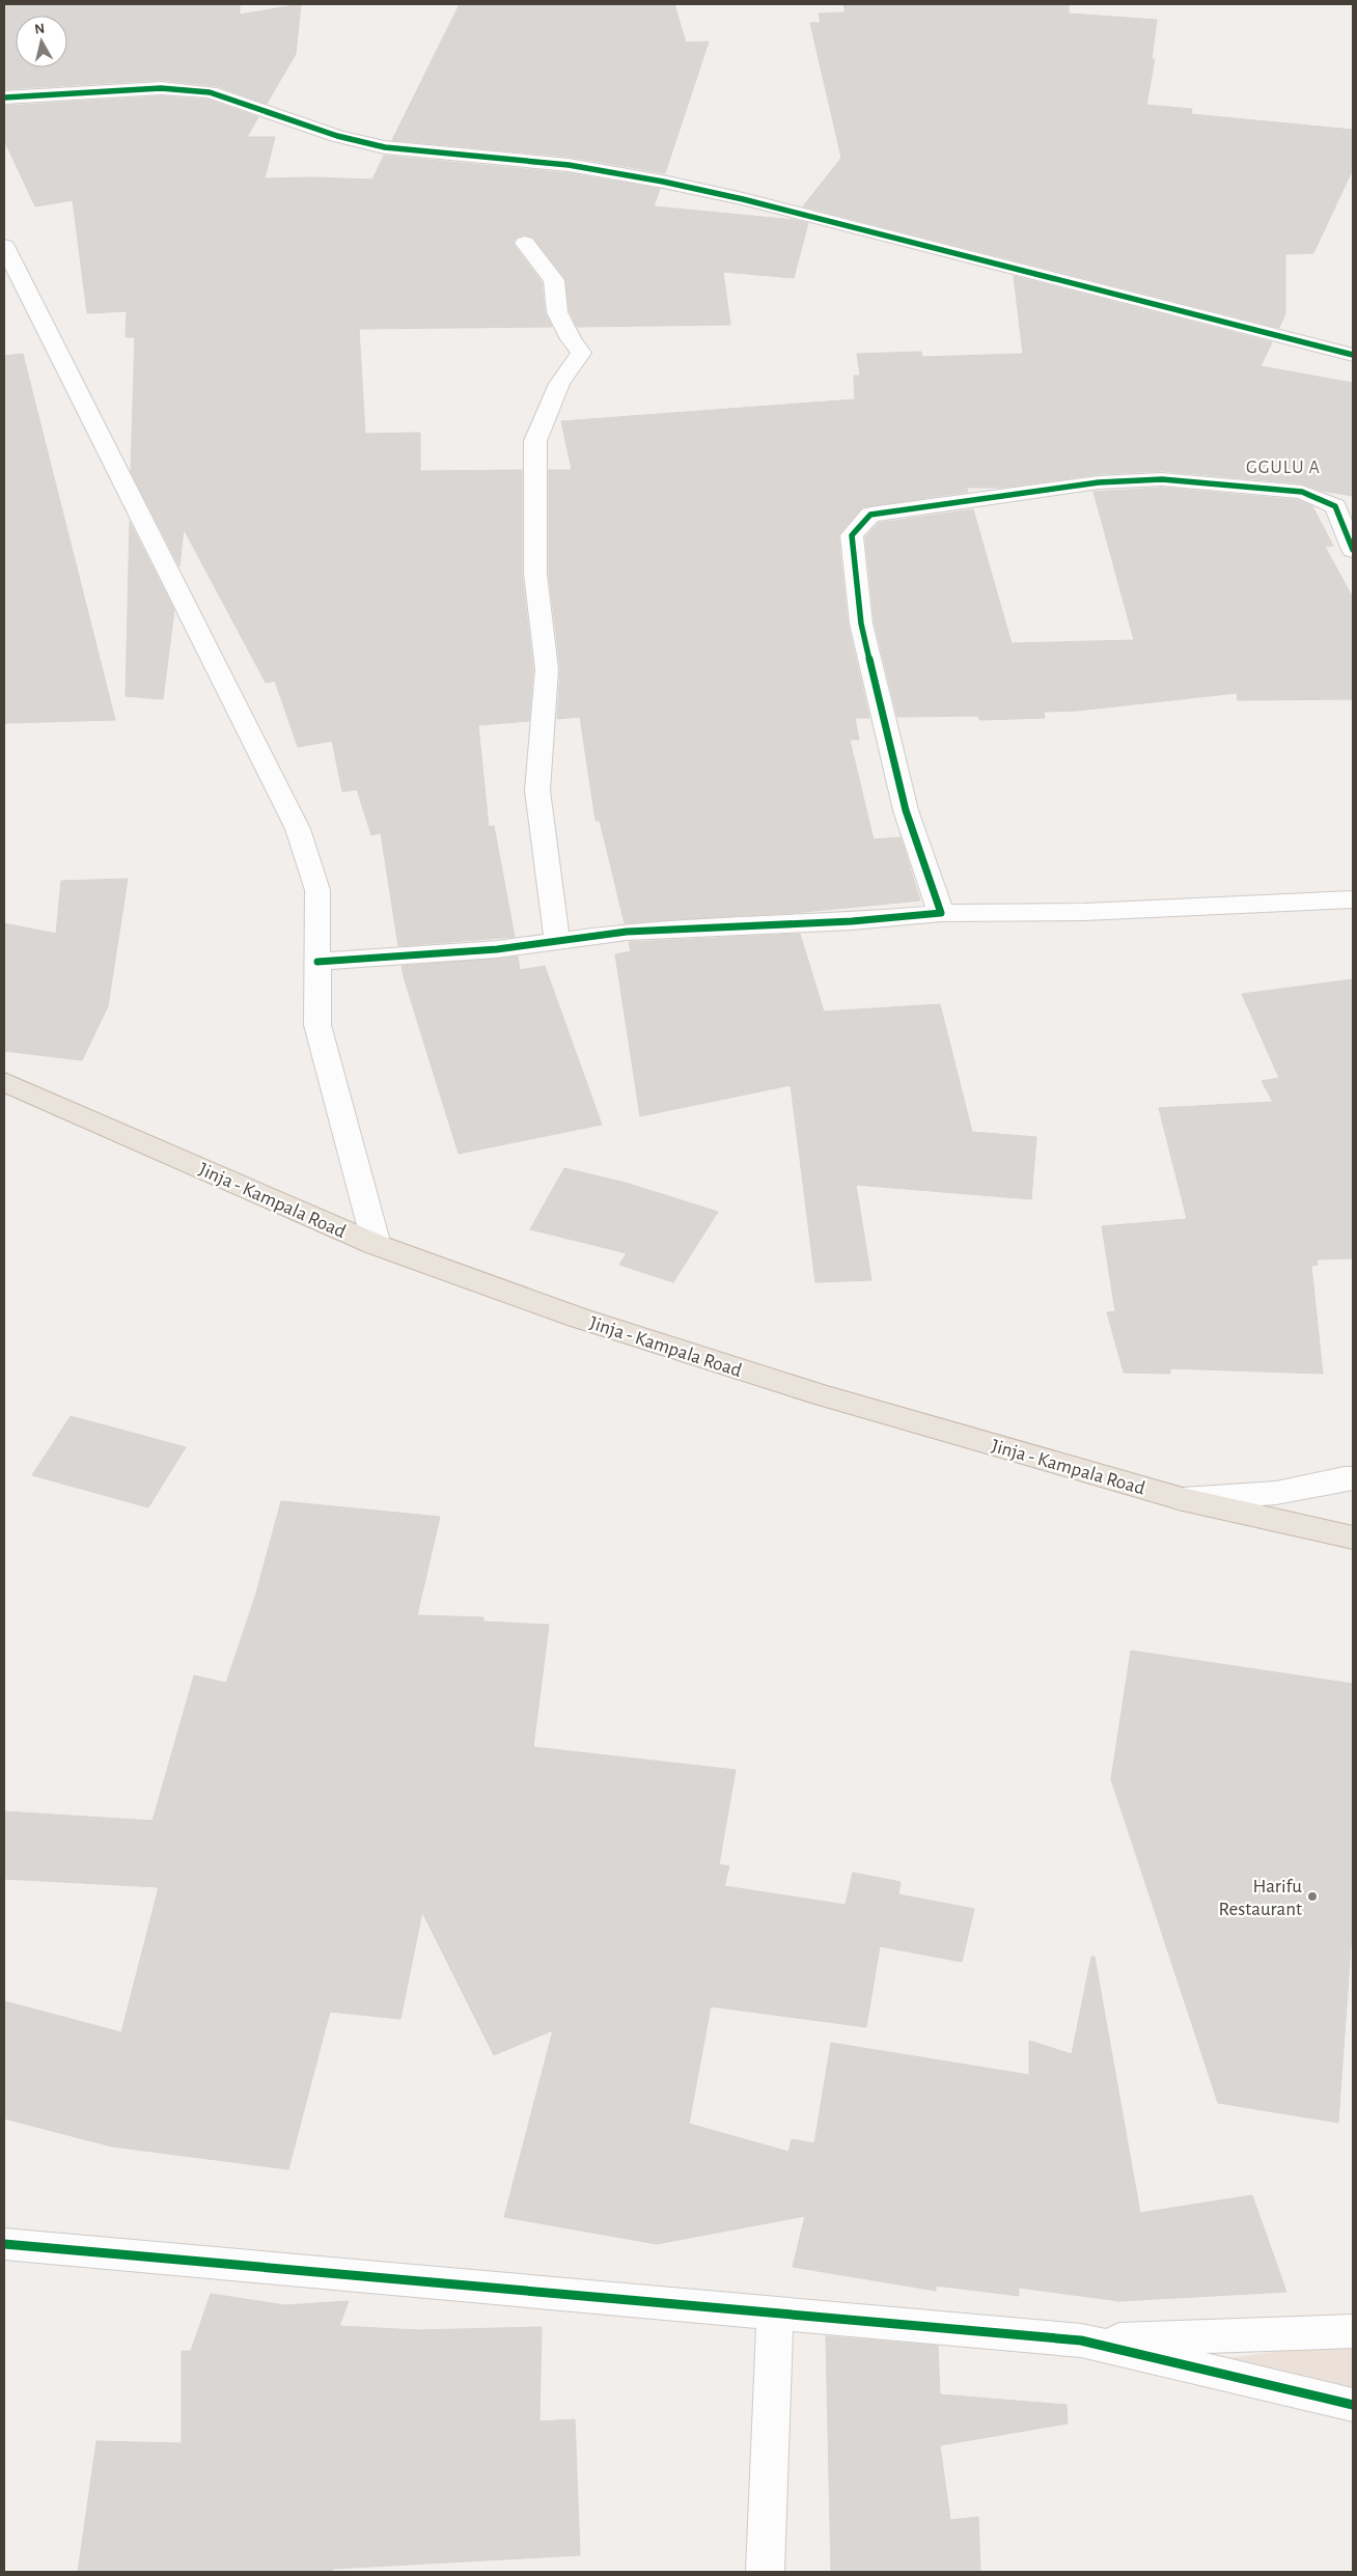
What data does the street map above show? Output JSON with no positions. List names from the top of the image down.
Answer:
{
  "streets": {
    "highway": ["Jinja - Kampala Road"]
  },
  "districts": ["GGULU A"],
  "places": ["Harifu Restaurant"],
  "north": "top"
}
